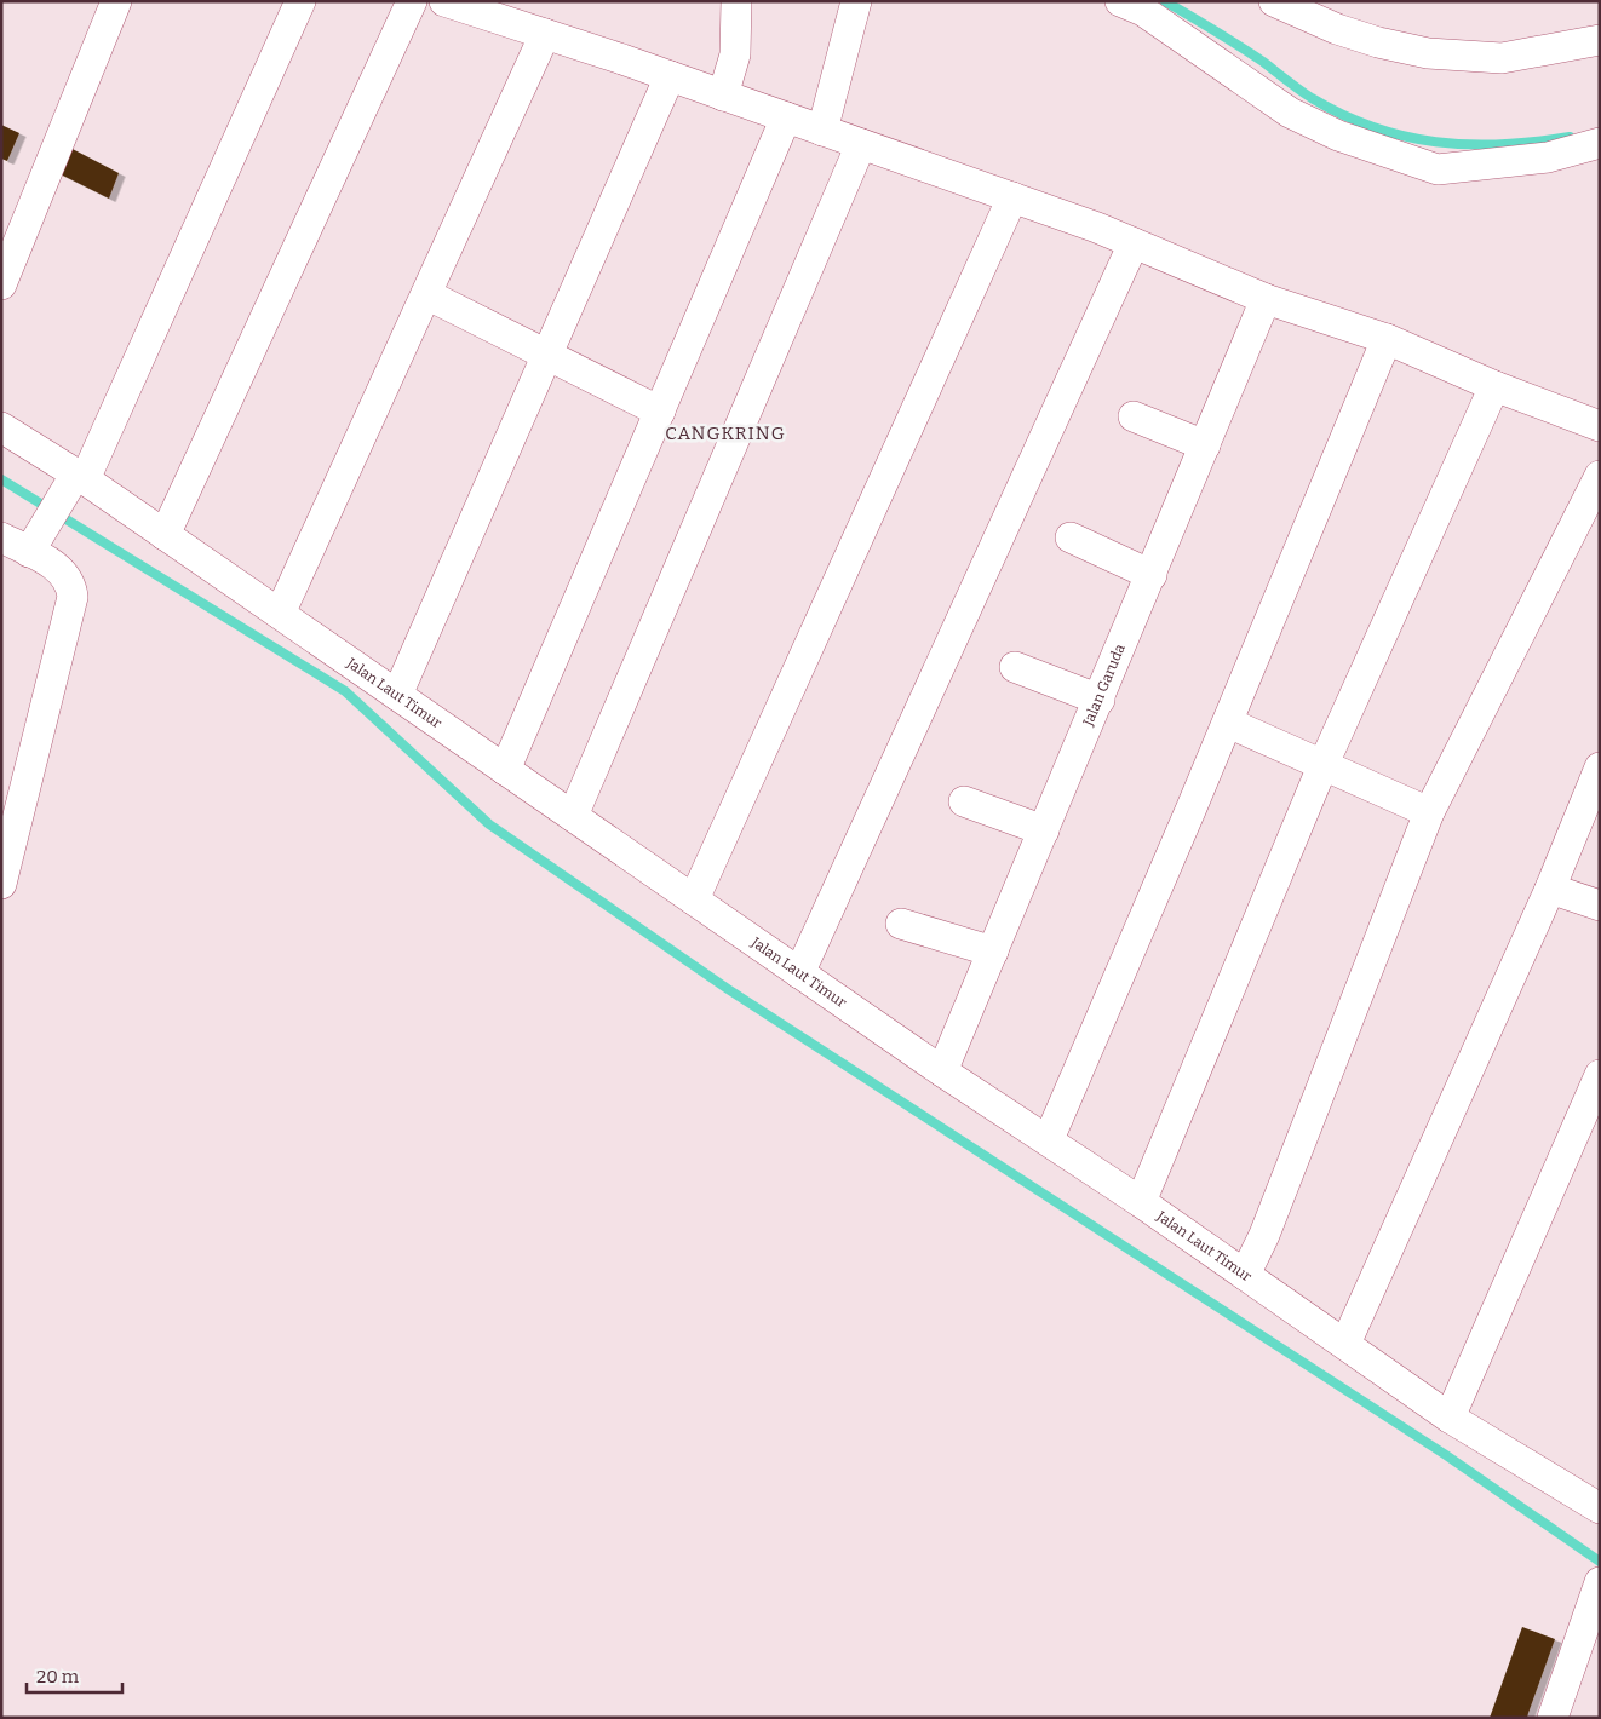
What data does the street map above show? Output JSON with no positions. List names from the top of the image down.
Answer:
{
  "streets": {
    "street": ["Jalan Garuda", "Jalan Laut Timur"]
  },
  "crossings": [
    ["Jalan Garuda", "Jalan Laut Timur"]
  ],
  "districts": ["CANGKRING"],
  "scale_bar": "20 m"
}
